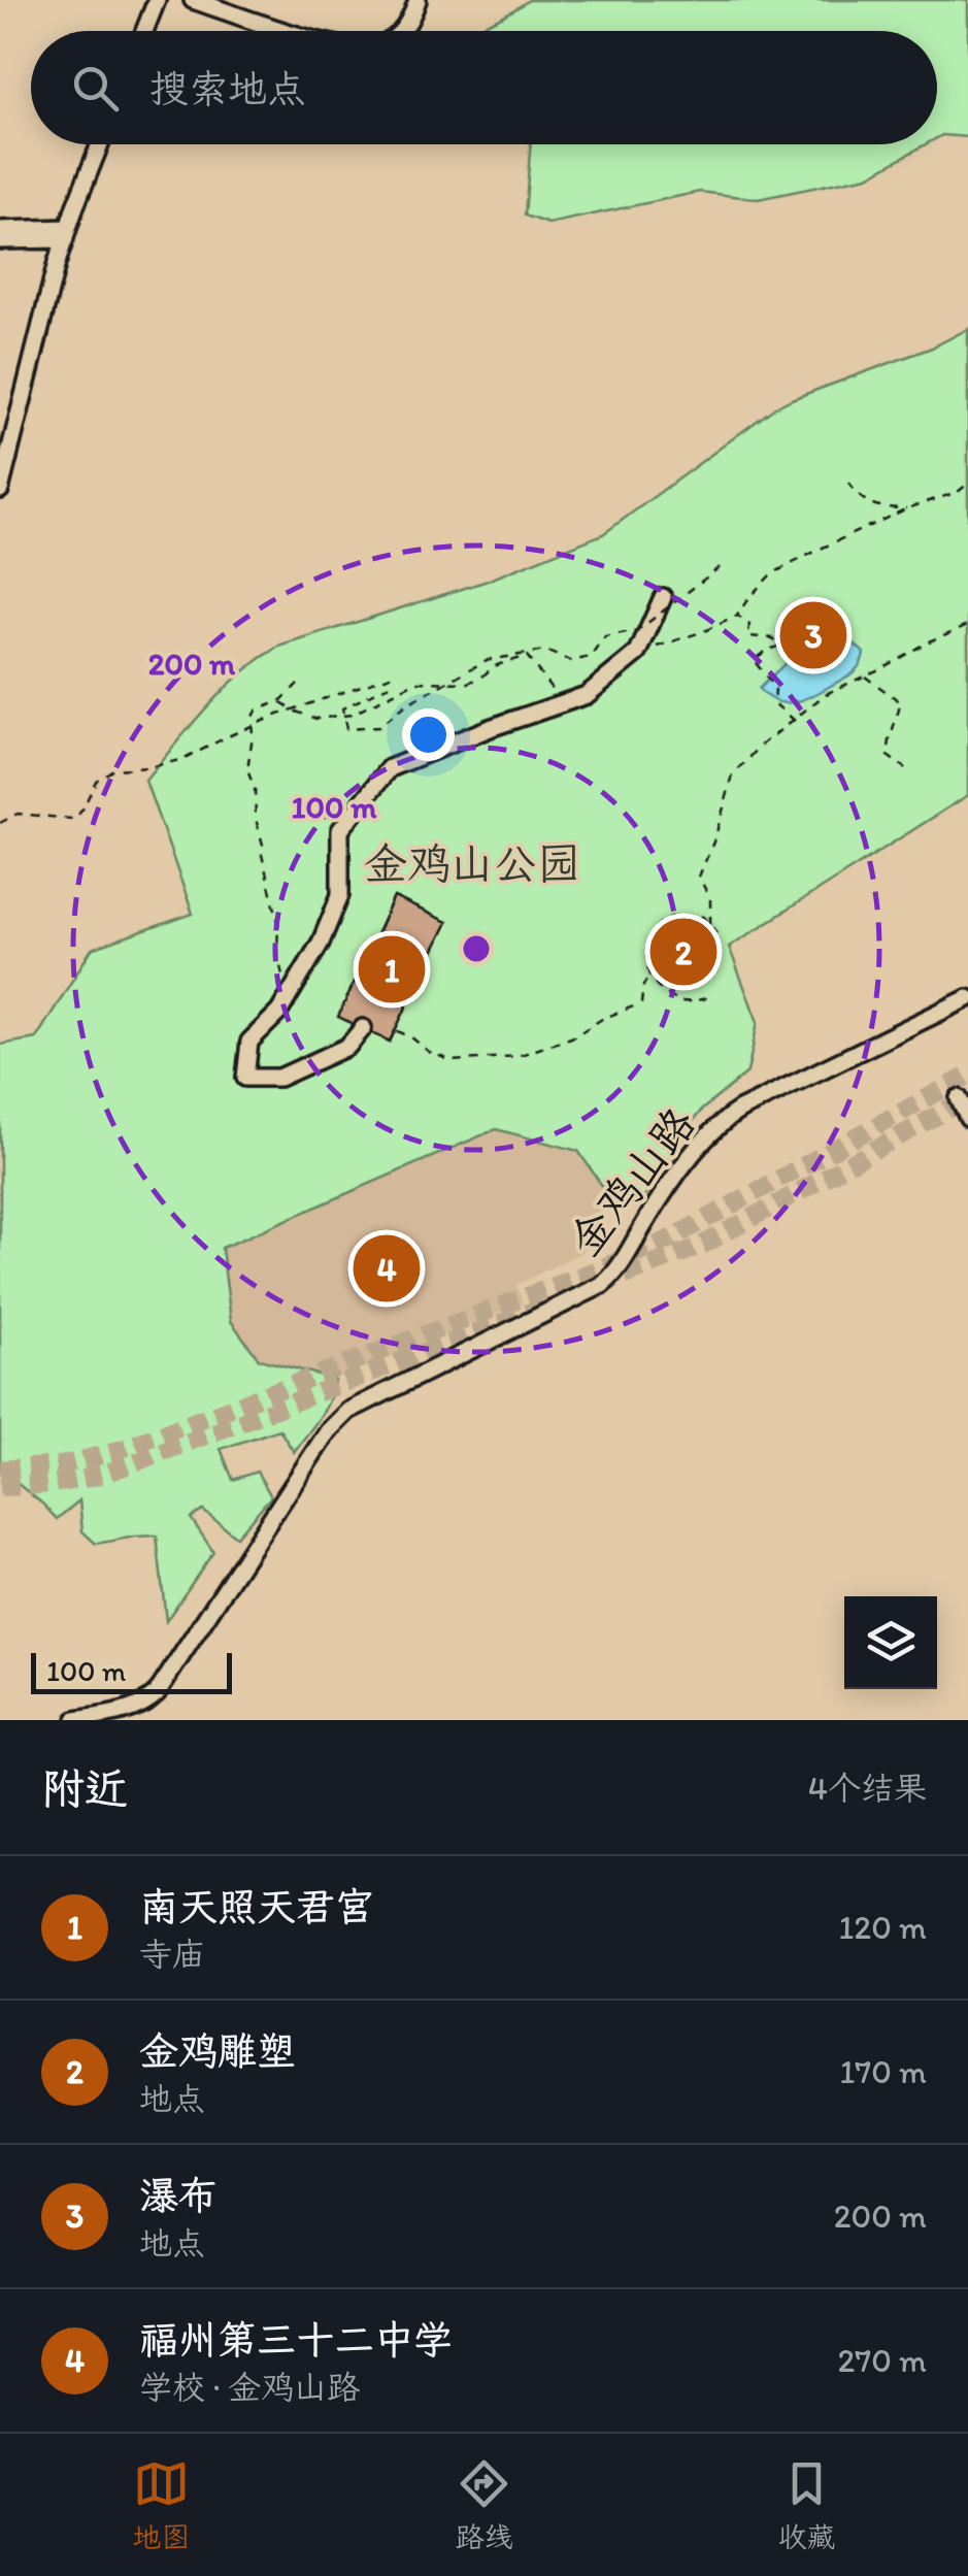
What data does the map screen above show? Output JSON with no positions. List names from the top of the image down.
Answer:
{
  "streets": {
    "street": ["金鸡山路"]
  },
  "parks": ["金鸡山公园"],
  "scale_bar": "100 m",
  "page": {
    "search": "搜索地点",
    "pins": [
      "3",
      "2",
      "1",
      "4"
    ],
    "scale": "100 m",
    "heading": ["附近", "4个结果"],
    "list": [
      {
        "mark": "1",
        "name": "南天照天君宫",
        "note": "寺庙",
        "value": "120 m"
      },
      {
        "mark": "2",
        "name": "金鸡雕塑",
        "note": "地点",
        "value": "170 m"
      },
      {
        "mark": "3",
        "name": "瀑布",
        "note": "地点",
        "value": "200 m"
      },
      {
        "mark": "4",
        "name": "福州第三十二中学",
        "note": "学校 · 金鸡山路",
        "value": "270 m"
      }
    ],
    "nav": ["地图", "路线", "收藏"]
  },
  "rings": ["200 m", "100 m"]
}
